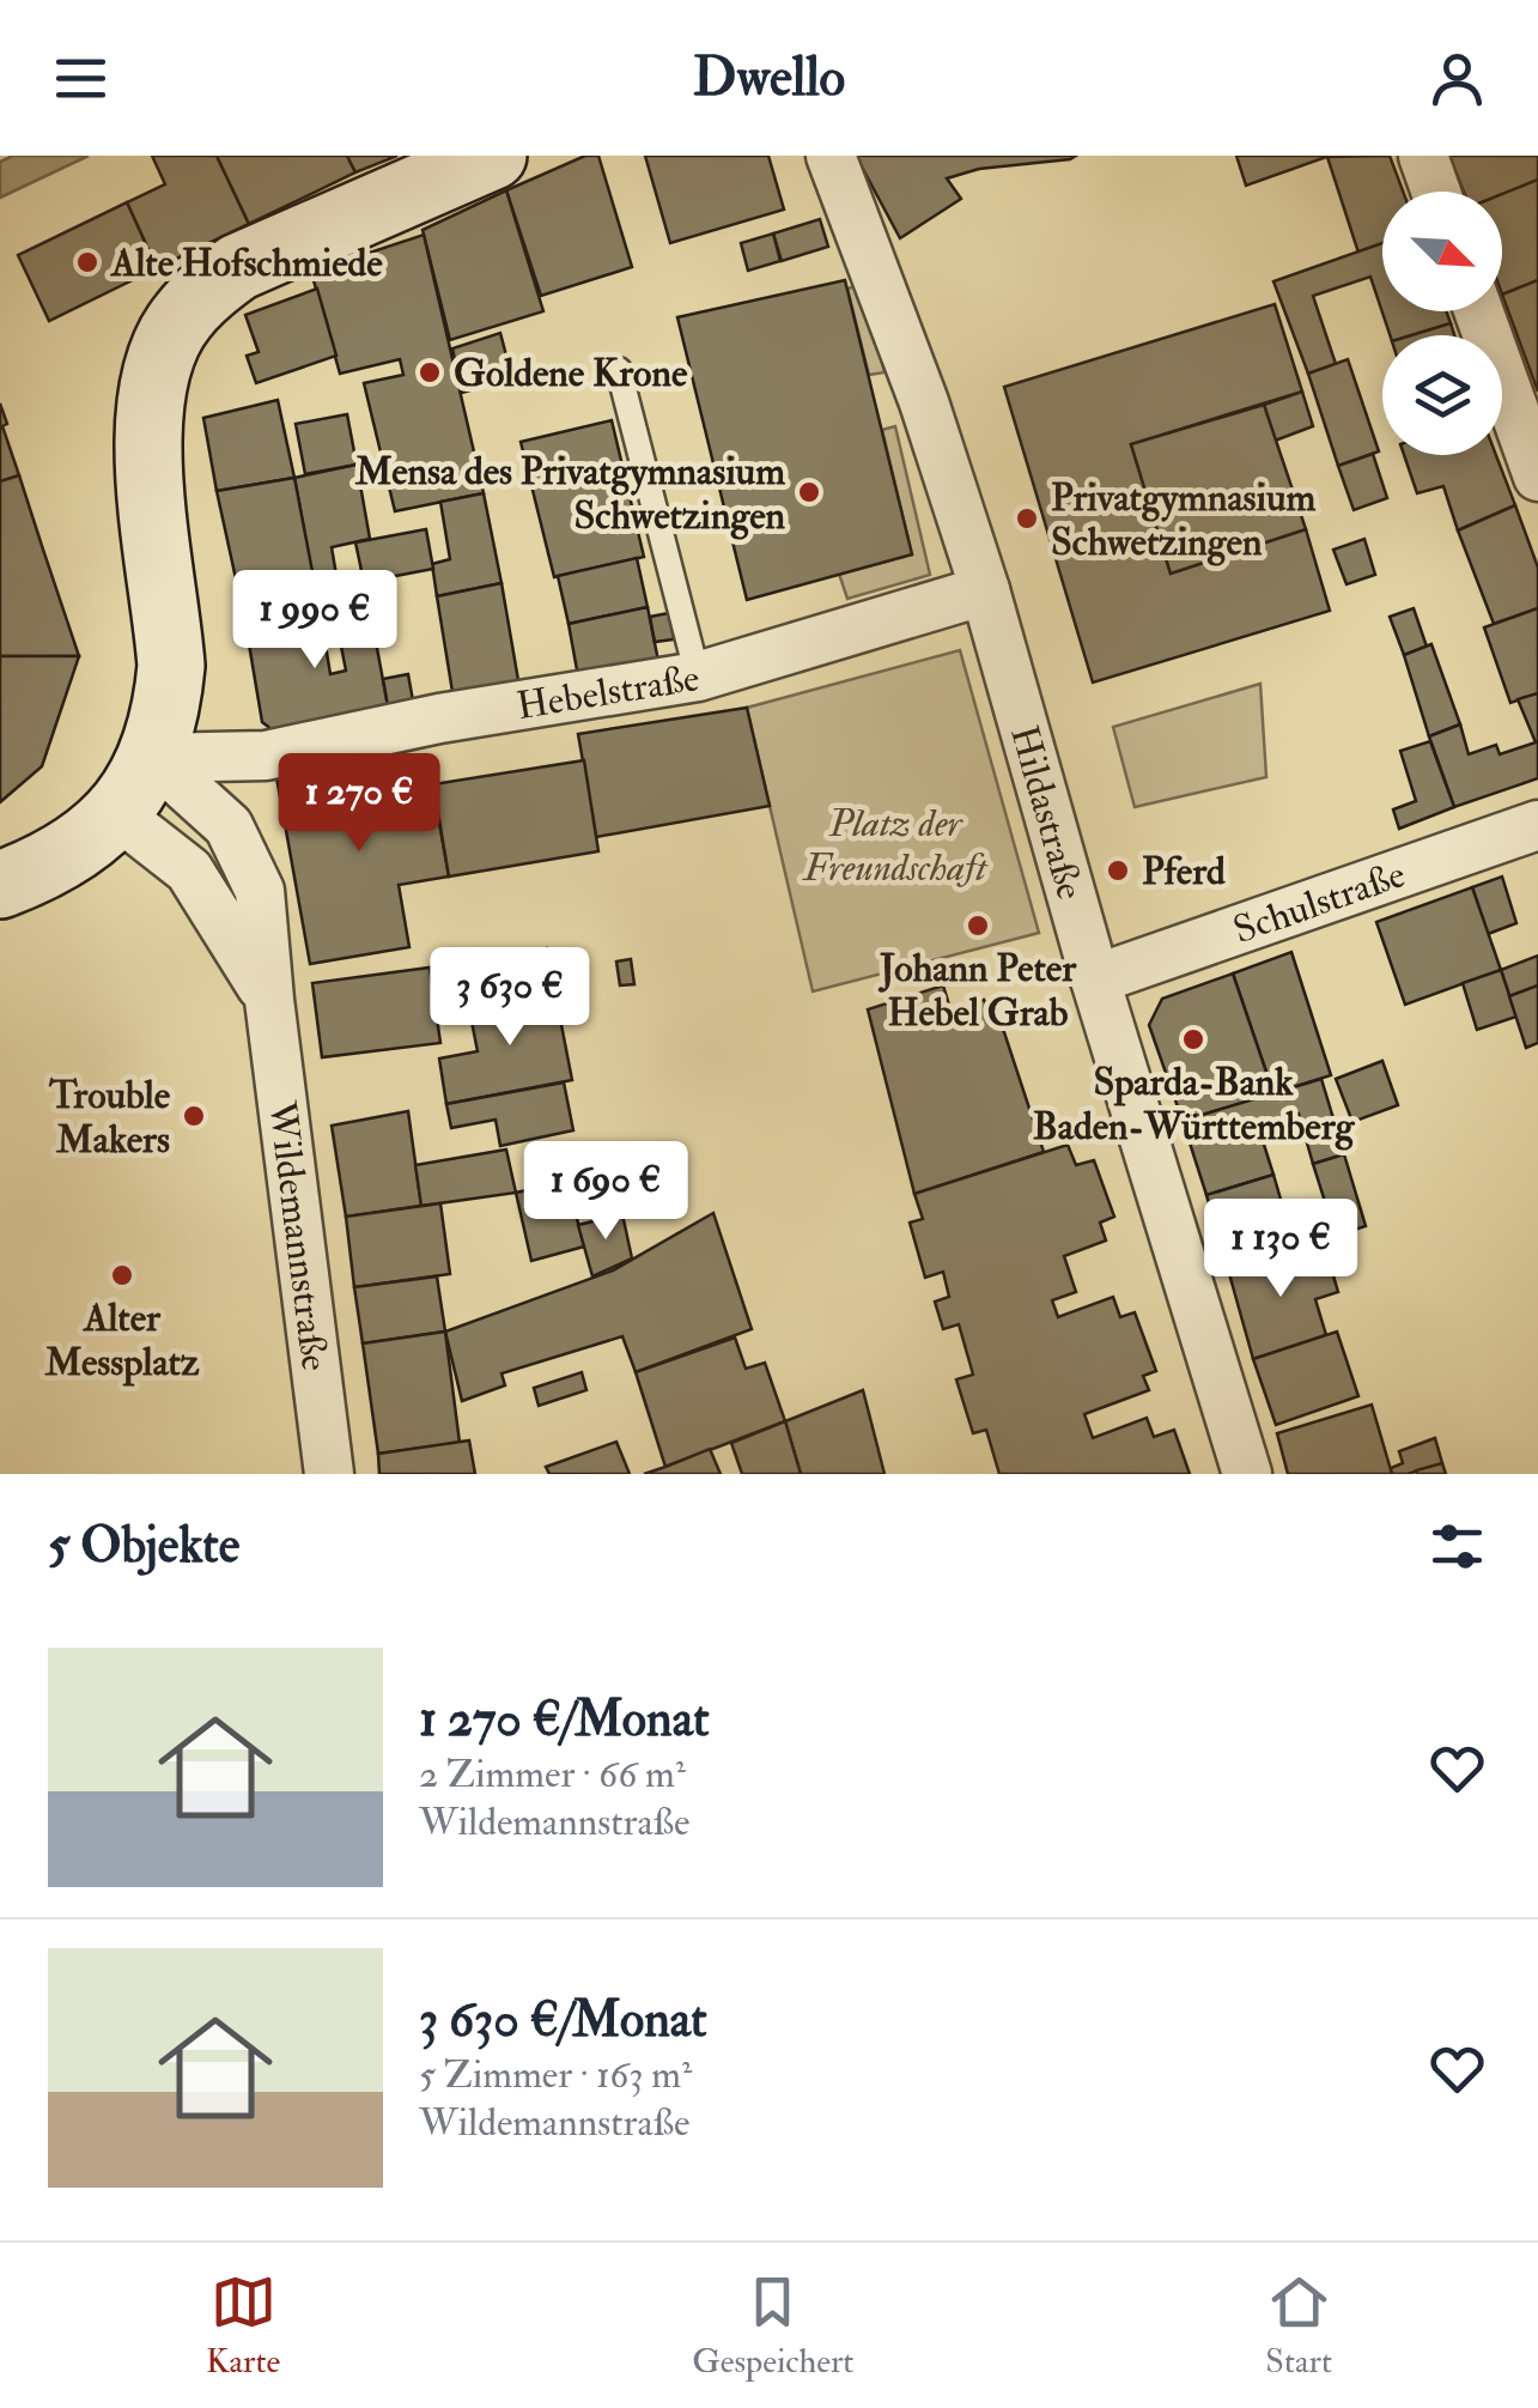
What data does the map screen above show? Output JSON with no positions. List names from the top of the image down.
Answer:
{
  "streets": {
    "street": [
      "Hebelstraße",
      "Hildastraße",
      "Schulstraße",
      "Wildemannstraße"
    ]
  },
  "crossings": [
    ["Hebelstraße", "Hildastraße"],
    ["Hebelstraße", "Wildemannstraße"],
    ["Hildastraße", "Schulstraße"]
  ],
  "parks": ["Platz der Freundschaft"],
  "places": [
    "Alte Hofschmiede",
    "Goldene Krone",
    "Mensa des Privatgymnasium Schwetzingen",
    "Privatgymnasium Schwetzingen",
    "Pferd",
    "Johann Peter Hebel Grab",
    "Sparda-Bank Baden-Württemberg",
    "Trouble Makers",
    "Alter Messplatz"
  ],
  "north": "bottom right",
  "page": {
    "header": "Dwello",
    "price": [
      "1 990 €",
      "1 270 €",
      "3 630 €",
      "1 690 €",
      "1 130 €"
    ],
    "heading": "5 Objekte",
    "list": [
      {
        "name": "1 270 €/Monat",
        "note": "2 Zimmer · 66 m² · Wildemannstraße"
      },
      {
        "name": "3 630 €/Monat",
        "note": "5 Zimmer · 163 m² · Wildemannstraße"
      }
    ],
    "tabs": ["Karte", "Gespeichert", "Start"]
  }
}
